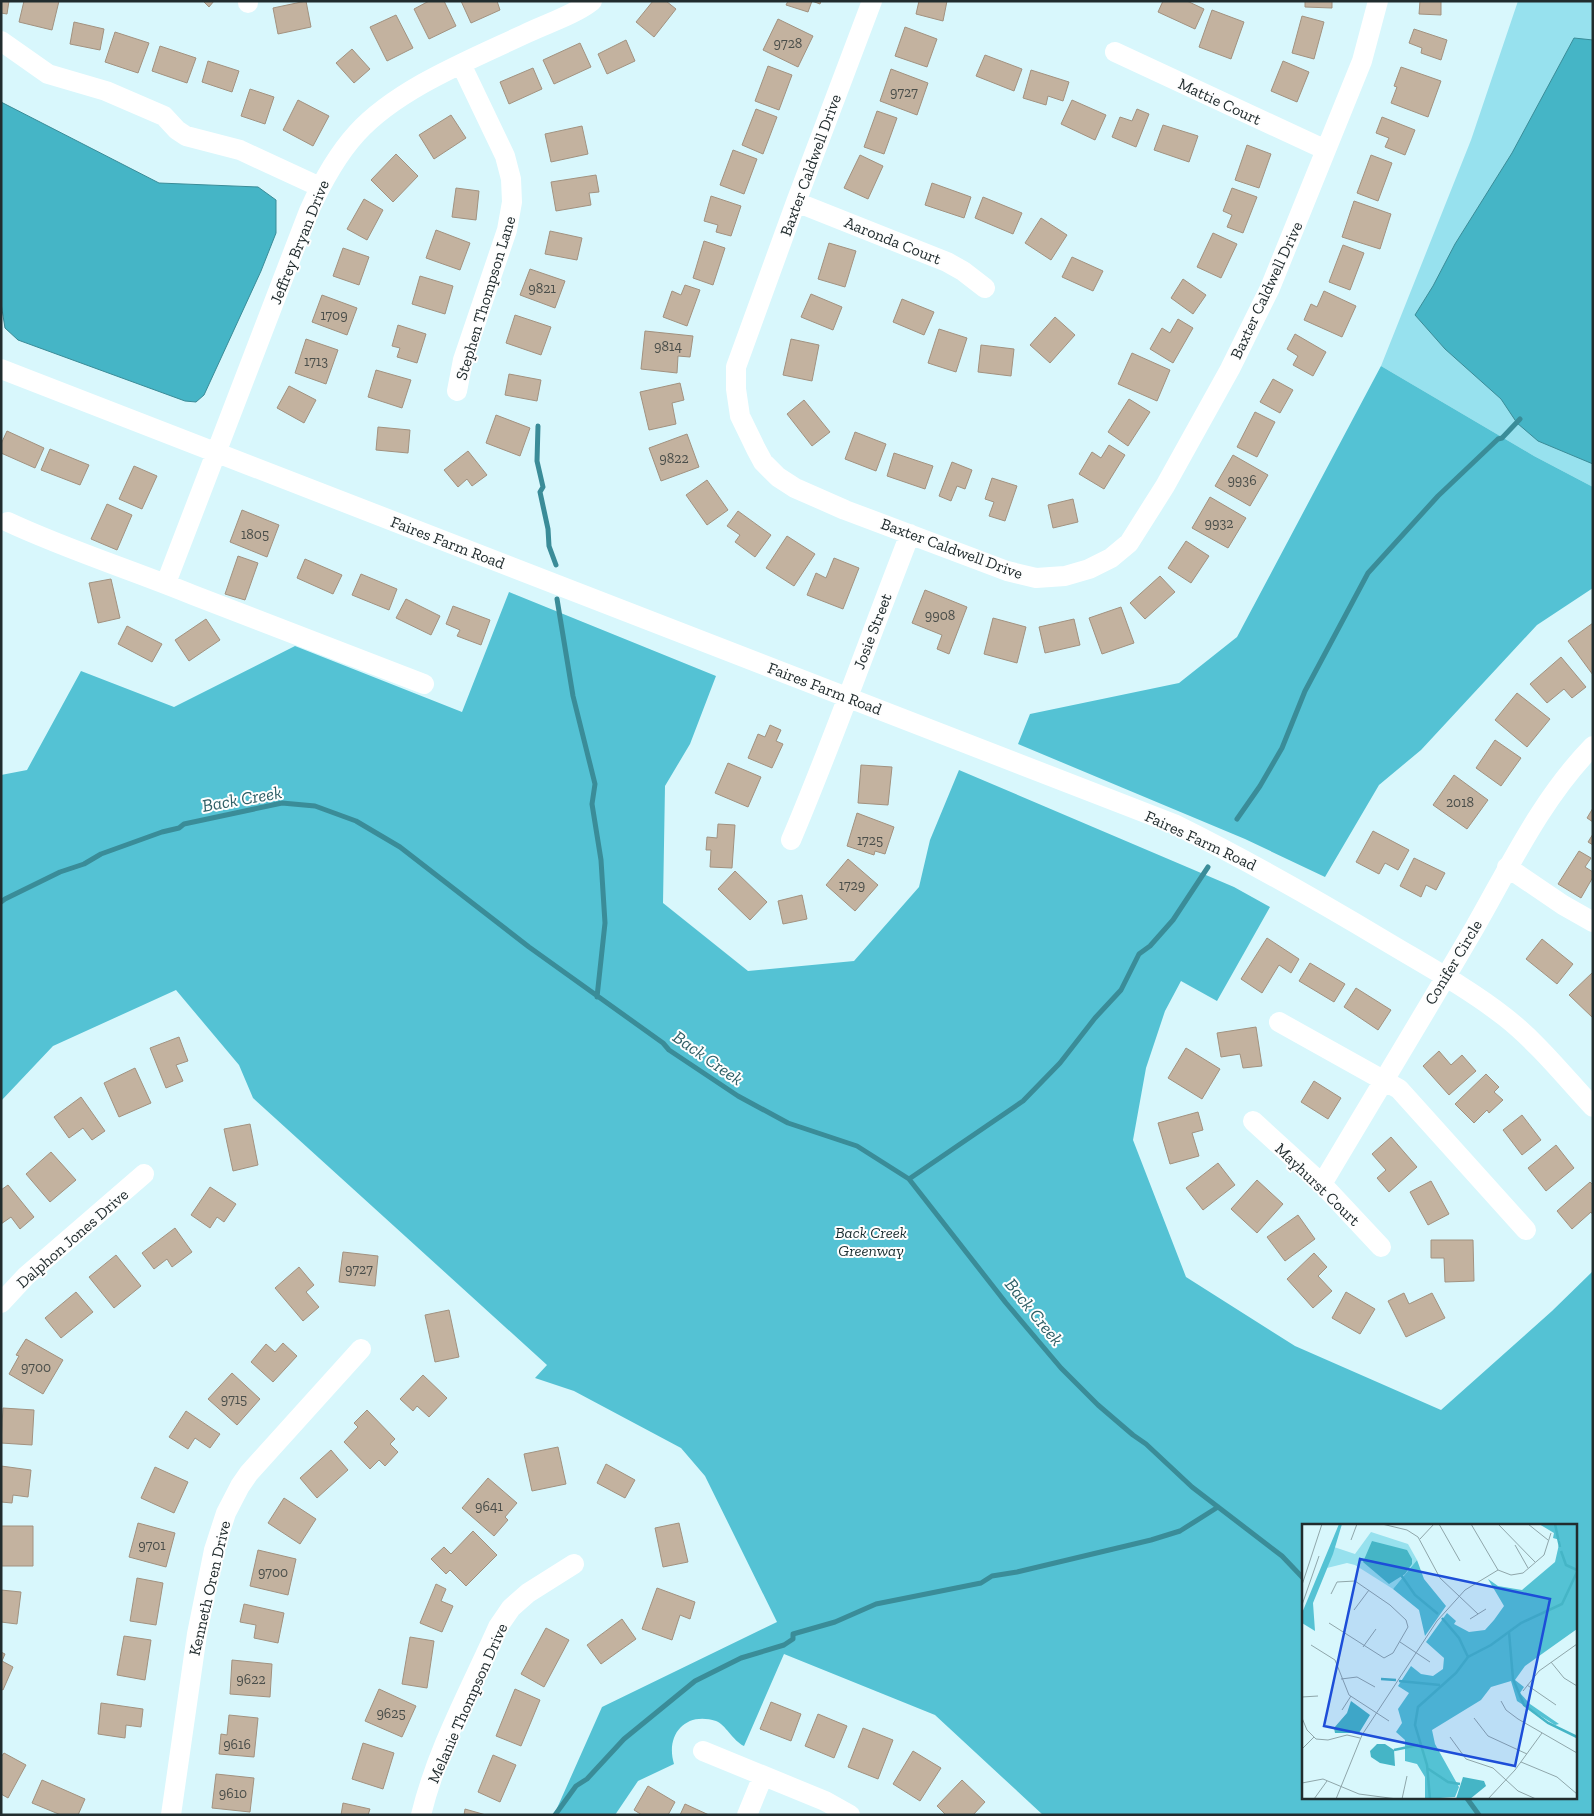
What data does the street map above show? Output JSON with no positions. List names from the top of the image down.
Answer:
{
  "streets": {
    "street": [
      "Mattie Court",
      "Baxter Caldwell Drive",
      "Aaronda Court",
      "Jeffrey Bryan Drive",
      "Stephen Thompson Lane",
      "Faires Farm Road",
      "Josie Street",
      "Conifer Circle",
      "Mayhurst Court",
      "Dalphon Jones Drive",
      "Kenneth Oren Drive",
      "Melanie Thompson Drive"
    ]
  },
  "crossings": [
    ["Mattie Court", "Baxter Caldwell Drive"],
    ["Baxter Caldwell Drive", "Aaronda Court"],
    ["Baxter Caldwell Drive", "Josie Street"],
    ["Jeffrey Bryan Drive", "Stephen Thompson Lane"],
    ["Jeffrey Bryan Drive", "Faires Farm Road"],
    ["Faires Farm Road", "Josie Street"],
    ["Faires Farm Road", "Conifer Circle"],
    ["Conifer Circle", "Mayhurst Court"]
  ],
  "water": ["Back Creek"],
  "parks": ["Back Creek Greenway"],
  "house_numbers": [
    "9728",
    "9727",
    "9821",
    "1709",
    "9814",
    "1713",
    "9822",
    "9936",
    "9932",
    "1805",
    "9908",
    "2018",
    "1725",
    "1729",
    "9727",
    "9700",
    "9715",
    "9641",
    "9701",
    "9700",
    "9622",
    "9625",
    "9616",
    "9610"
  ]
}
